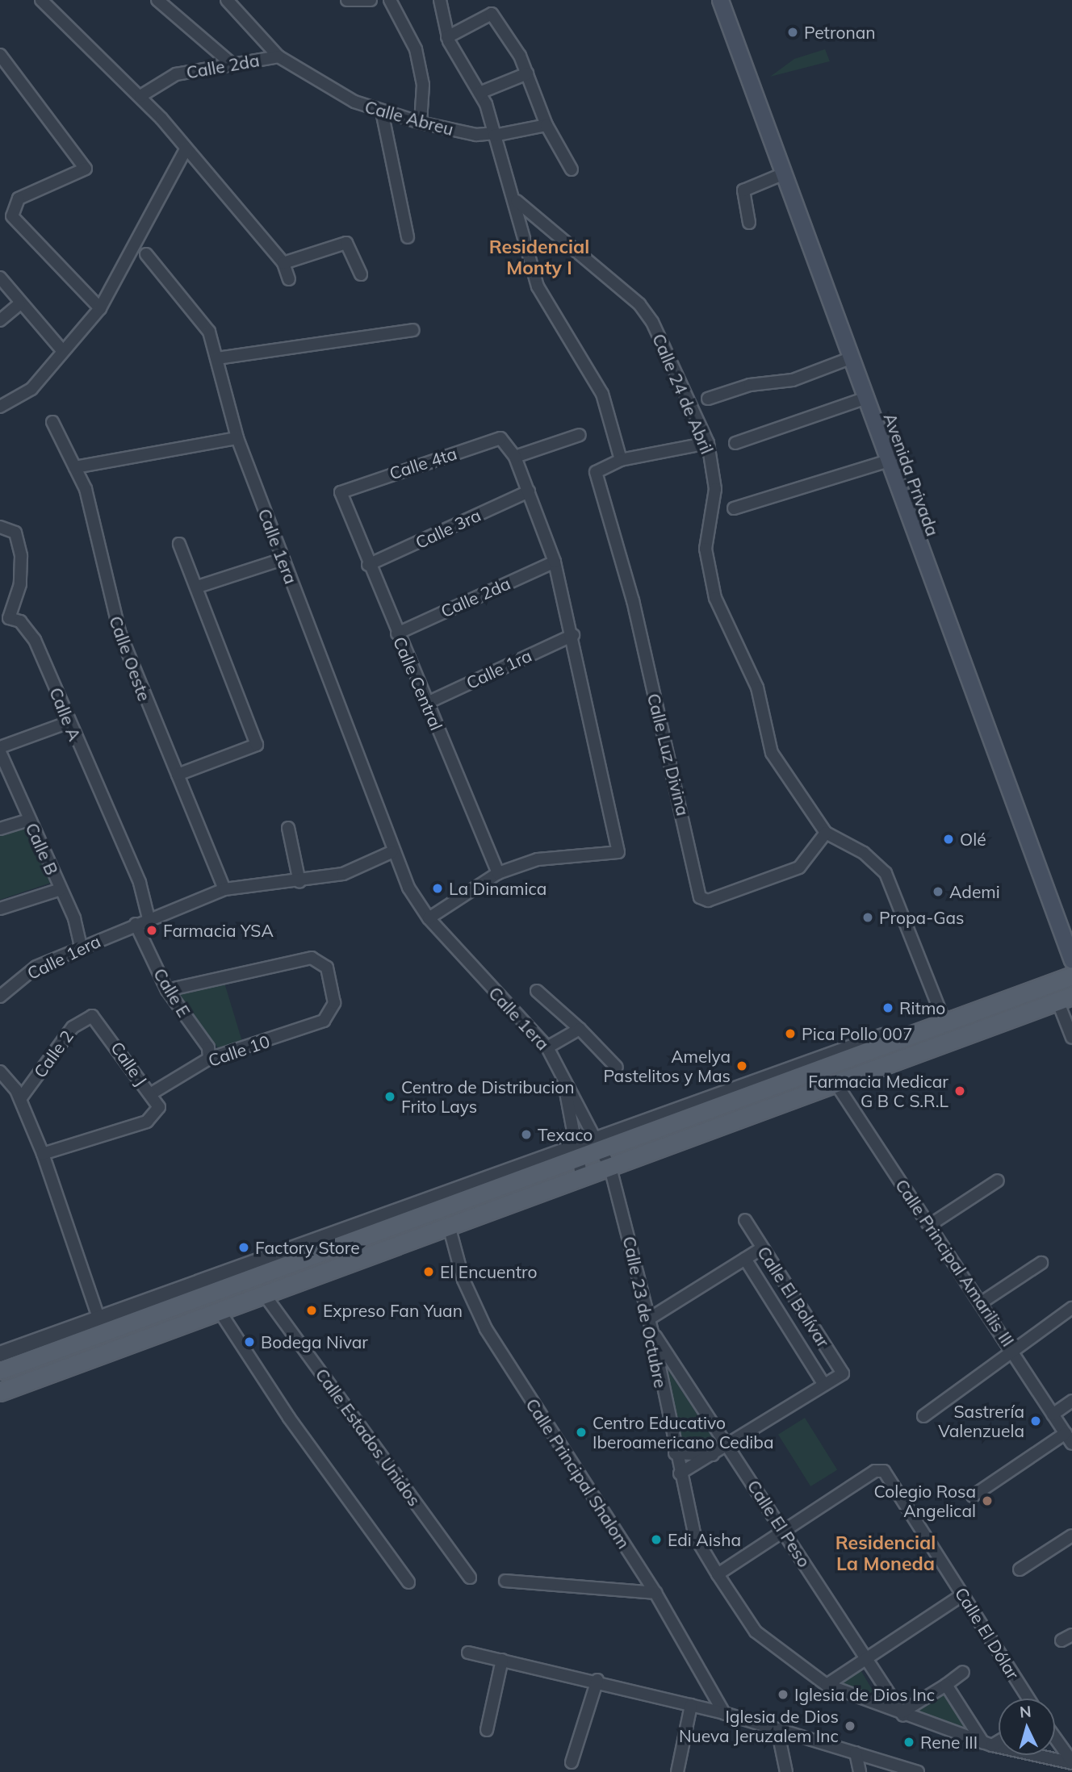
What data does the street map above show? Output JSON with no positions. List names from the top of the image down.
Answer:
{
  "streets": {
    "main road": ["Avenida Privada"],
    "street": [
      "Calle 2da",
      "Calle Abreu",
      "Calle 24 de Abril",
      "Calle 4ta",
      "Calle 3ra",
      "Calle 1era",
      "Calle Oeste",
      "Calle 1ra",
      "Calle Central",
      "Calle A",
      "Calle Luz Divina",
      "Calle B",
      "Calle E",
      "Calle 10",
      "Calle 2",
      "Calle J",
      "Calle Principal Amarilis III",
      "Calle El Bolívar",
      "Calle 23 de Octubre",
      "Calle Estados Unidos",
      "Calle Principal Shalom",
      "Calle El Peso",
      "Calle El Dólar"
    ]
  },
  "crossings": [
    ["Calle 2da", "Calle Abreu"],
    ["Calle 2da", "Calle Central"],
    ["Calle 24 de Abril", "Calle Luz Divina"],
    ["Calle 4ta", "Calle Central"],
    ["Calle 3ra", "Calle Central"],
    ["Calle 1era", "Calle Oeste"],
    ["Calle 1era", "Calle A"],
    ["Calle 1era", "Calle B"],
    ["Calle 1era", "Calle E"],
    ["Calle 1era", "Calle 23 de Octubre"],
    ["Calle 1ra", "Calle Central"],
    ["Calle E", "Calle 10"],
    ["Calle 10", "Calle J"],
    ["Calle 2", "Calle J"],
    ["Calle 23 de Octubre", "Calle El Peso"],
    ["Calle El Peso", "Calle El Dólar"]
  ],
  "districts": ["Residencial Monty I", "Residencial La Moneda"],
  "places": [
    "Petronan",
    "Olé",
    "La Dinamica",
    "Ademi",
    "Propa-Gas",
    "Farmacia YSA",
    "Ritmo",
    "Pica Pollo 007",
    "Amelya Pastelitos y Mas",
    "Farmacia Medicar G B C S.R.L",
    "Centro de Distribucion Frito Lays",
    "Texaco",
    "Factory Store",
    "El Encuentro",
    "Expreso Fan Yuan",
    "Bodega Nivar",
    "Sastrería Valenzuela",
    "Centro Educativo Iberoamericano Cediba",
    "Colegio Rosa Angelical",
    "Edi Aisha",
    "Iglesia de Dios Inc",
    "Iglesia de Dios Nueva Jeruzalem Inc",
    "Rene III"
  ],
  "north": "top"
}
